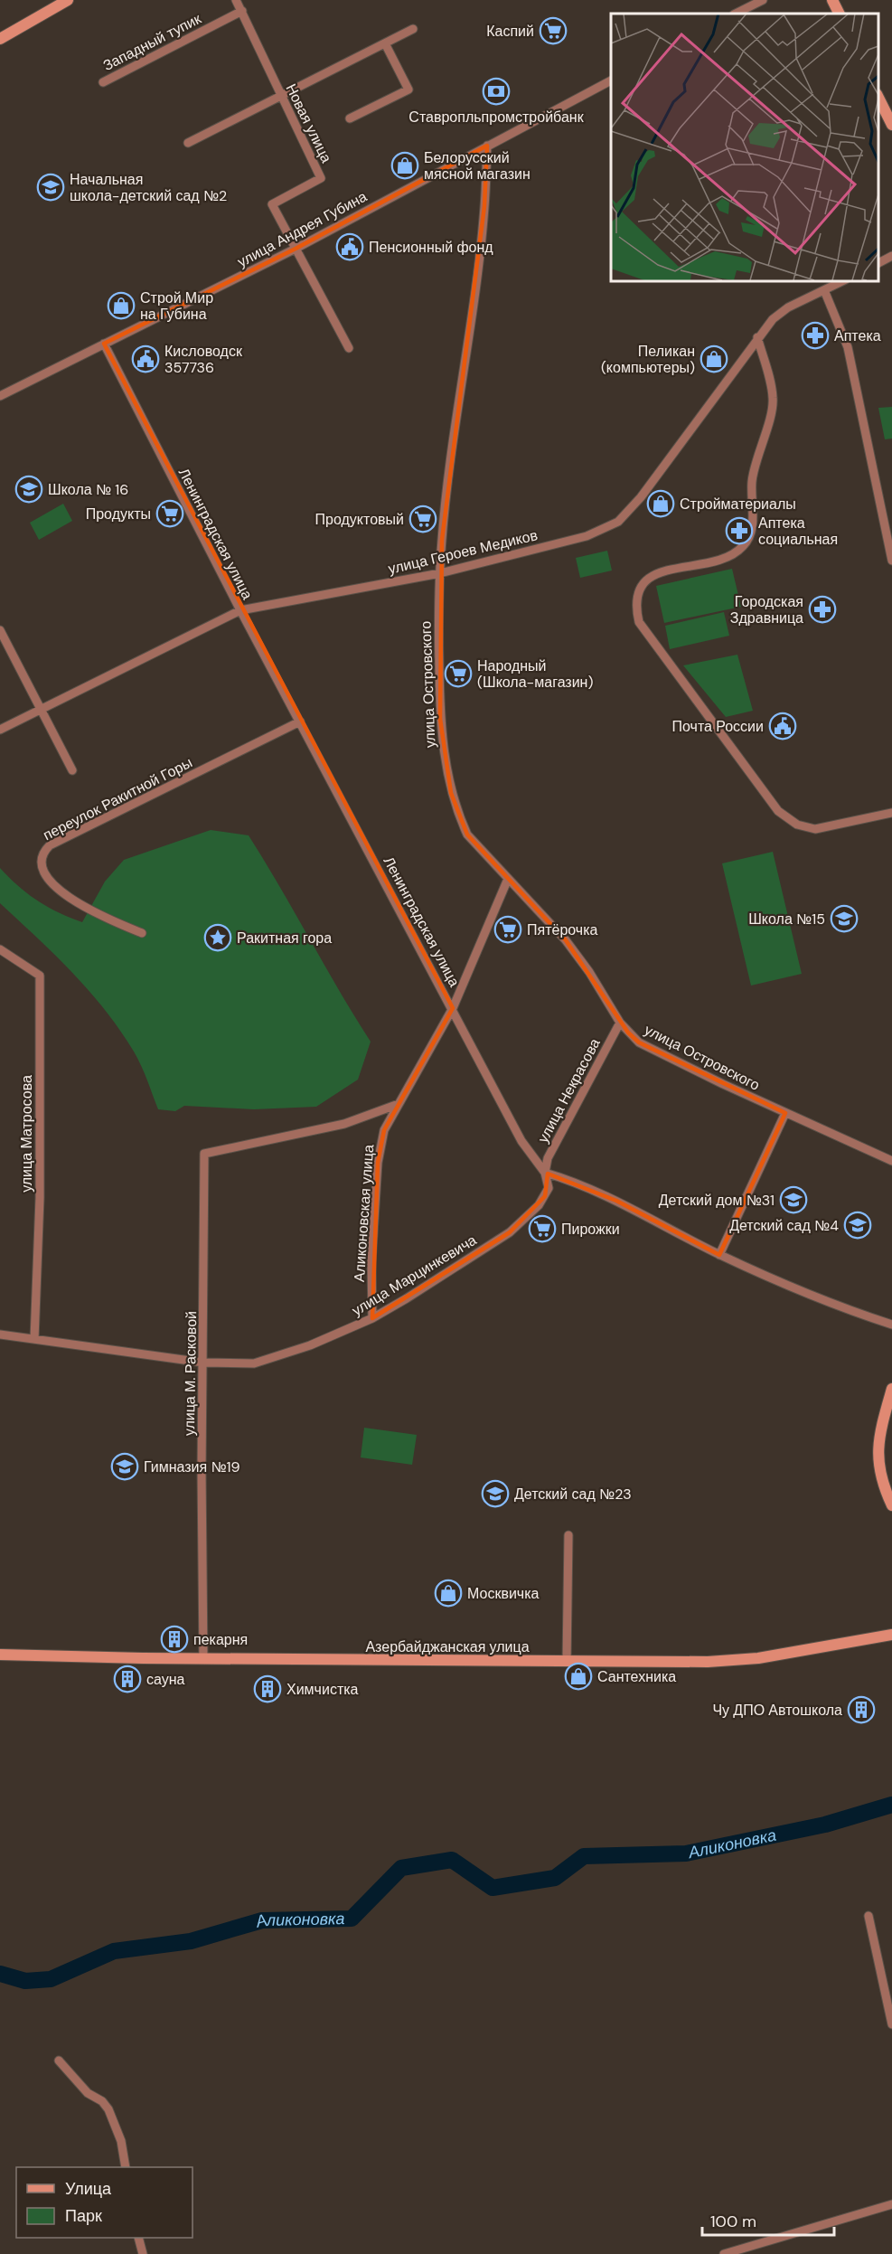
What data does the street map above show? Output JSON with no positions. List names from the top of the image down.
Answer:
{
  "streets": {
    "main road": ["Азербайджанская улица"],
    "street": [
      "Западный тупик",
      "Новая улица",
      "улица Андрея Губина",
      "Ленинградская улица",
      "улица Героев Медиков",
      "улица Островского",
      "переулок Ракитной Горы",
      "улица Некрасова",
      "улица Матросова",
      "Аликоновская улица",
      "улица Марцинкевича",
      "улица М. Расковой"
    ]
  },
  "crossings": [
    ["Западный тупик", "Новая улица"],
    ["Новая улица", "улица Андрея Губина"],
    ["улица Андрея Губина", "Ленинградская улица"],
    ["улица Андрея Губина", "улица Островского"],
    ["Ленинградская улица", "улица Героев Медиков"],
    ["Ленинградская улица", "переулок Ракитной Горы"],
    ["Ленинградская улица", "улица Некрасова"],
    ["Ленинградская улица", "Аликоновская улица"],
    ["Ленинградская улица", "улица Марцинкевича"],
    ["улица Героев Медиков", "улица Островского"],
    ["улица Островского", "улица Некрасова"],
    ["улица Островского", "Аликоновская улица"],
    ["улица Некрасова", "улица Марцинкевича"],
    ["улица Матросова", "улица Марцинкевича"],
    ["Аликоновская улица", "улица Марцинкевича"],
    ["Аликоновская улица", "улица М. Расковой"],
    ["улица Марцинкевича", "улица М. Расковой"],
    ["улица М. Расковой", "Азербайджанская улица"]
  ],
  "water": ["Аликоновка"],
  "places": {
    "supermarket": [
      "Каспий",
      "Продукты",
      "Продуктовый",
      "Народный (Школа-магазин)",
      "Пятёрочка",
      "Пирожки"
    ],
    "bank": ["Ставропльпромстройбанк"],
    "shop": [
      "Белорусский мясной магазин",
      "Строй Мир на Губина",
      "Пеликан (компьютеры)",
      "Стройматериалы",
      "Москвичка",
      "Сантехника"
    ],
    "school or university": [
      "Начальная школа-детский сад №2",
      "Школа № 16",
      "Школа №15",
      "Детский дом №31",
      "Детский сад №4",
      "Гимназия №19",
      "Детский сад №23"
    ],
    "public building": ["Пенсионный фонд", "Кисловодск 357736", "Почта России"],
    "pharmacy": ["Аптека", "Аптека социальная", "Городская Здравница"],
    "place": ["Ракитная гора"],
    "building": [
      "пекарня",
      "сауна",
      "Химчистка",
      "Чу ДПО Автошкола"
    ]
  },
  "legend": ["Улица", "Парк"],
  "scale_bar": "100 m"
}
